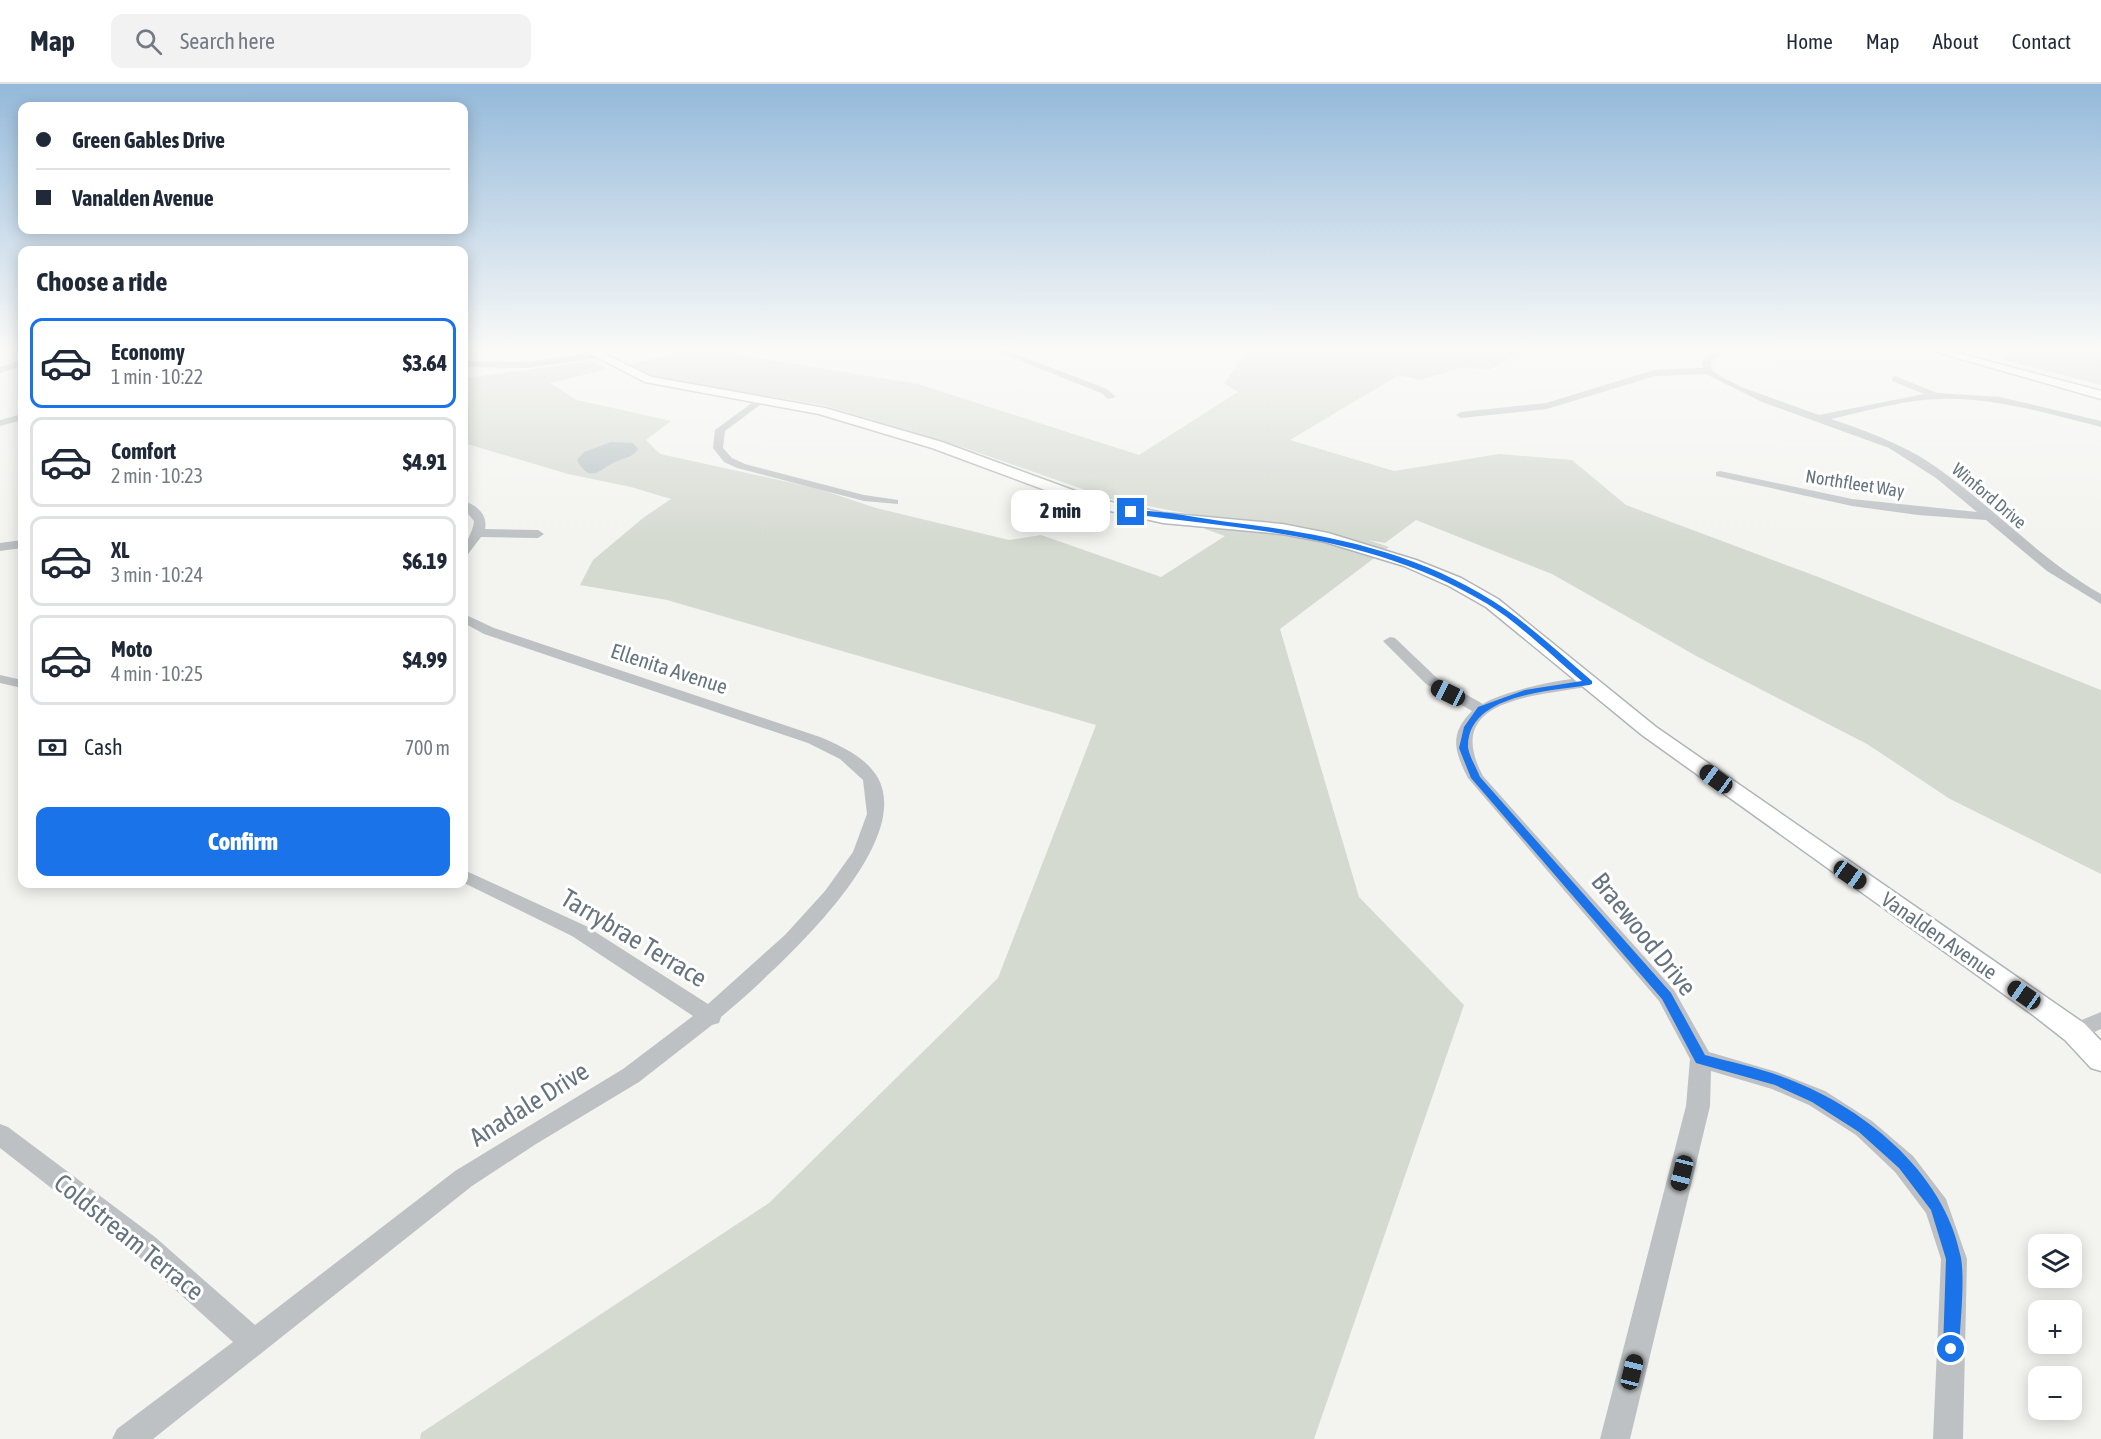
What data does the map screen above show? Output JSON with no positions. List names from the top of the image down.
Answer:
{
  "streets": {
    "main road": ["Vanalden Avenue"],
    "street": [
      "Northfleet Way",
      "Winford Drive",
      "Ellenita Avenue",
      "Braewood Drive",
      "Tarrybrae Terrace",
      "Anadale Drive",
      "Coldstream Terrace"
    ]
  },
  "crossings": [
    ["Northfleet Way", "Winford Drive"],
    ["Ellenita Avenue", "Anadale Drive"],
    ["Tarrybrae Terrace", "Anadale Drive"],
    ["Anadale Drive", "Coldstream Terrace"]
  ],
  "page": {
    "header": "Map",
    "search": "Search here",
    "nav": [
      "Home",
      "Map",
      "About",
      "Contact"
    ],
    "banner": ["Green Gables Drive", "Vanalden Avenue"],
    "heading": "Choose a ride",
    "list": [
      {
        "name": "Economy",
        "note": "1 min · 10:22",
        "value": "$3.64"
      },
      {
        "name": "Comfort",
        "note": "2 min · 10:23",
        "value": "$4.91"
      },
      {
        "name": "XL",
        "note": "3 min · 10:24",
        "value": "$6.19"
      },
      {
        "name": "Moto",
        "note": "4 min · 10:25",
        "value": "$4.99"
      }
    ],
    "bubble": "2 min",
    "pay": ["Cash", "700 m"],
    "buttons": "Confirm",
    "map_buttons": ["+", "−"]
  }
}
